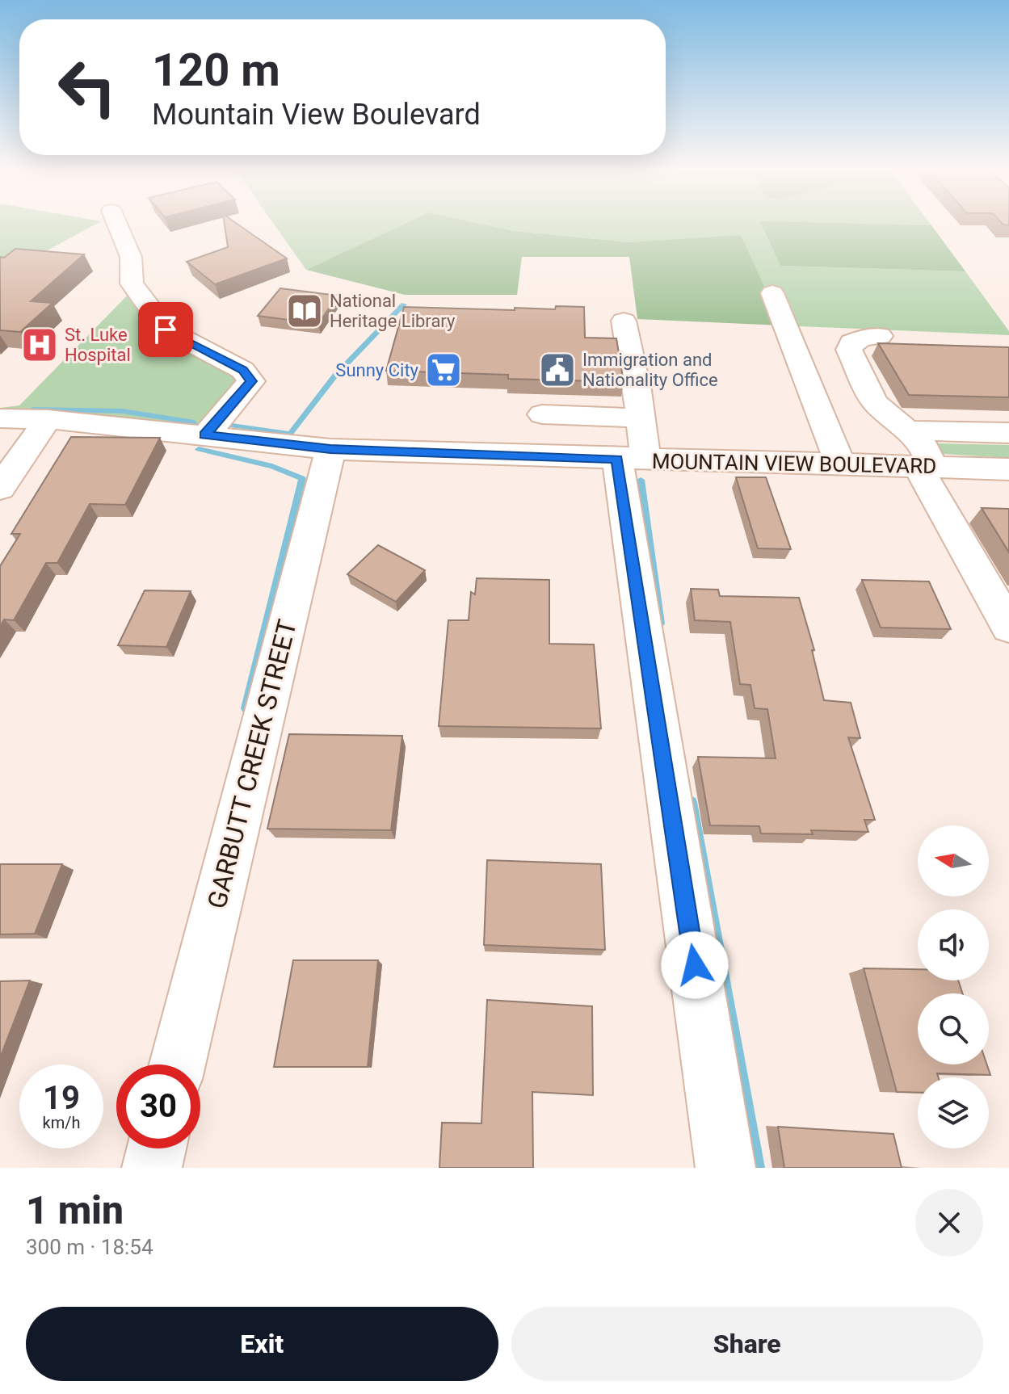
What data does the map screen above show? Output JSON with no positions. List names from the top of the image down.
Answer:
{
  "streets": {
    "street": ["MOUNTAIN VIEW BOULEVARD", "GARBUTT CREEK STREET"]
  },
  "crossings": [
    ["MOUNTAIN VIEW BOULEVARD", "GARBUTT CREEK STREET"]
  ],
  "places": {
    "library": ["National Heritage Library"],
    "hospital": ["St. Luke Hospital"],
    "supermarket": ["Sunny City"],
    "public building": ["Immigration and Nationality Office"]
  },
  "north": "left",
  "page": {
    "turn": ["120 m", "Mountain View Boulevard"],
    "speed": "19 km/h",
    "limit": "30",
    "heading": ["1 min", "300 m · 18:54"],
    "buttons": ["Exit", "Share"]
  }
}
